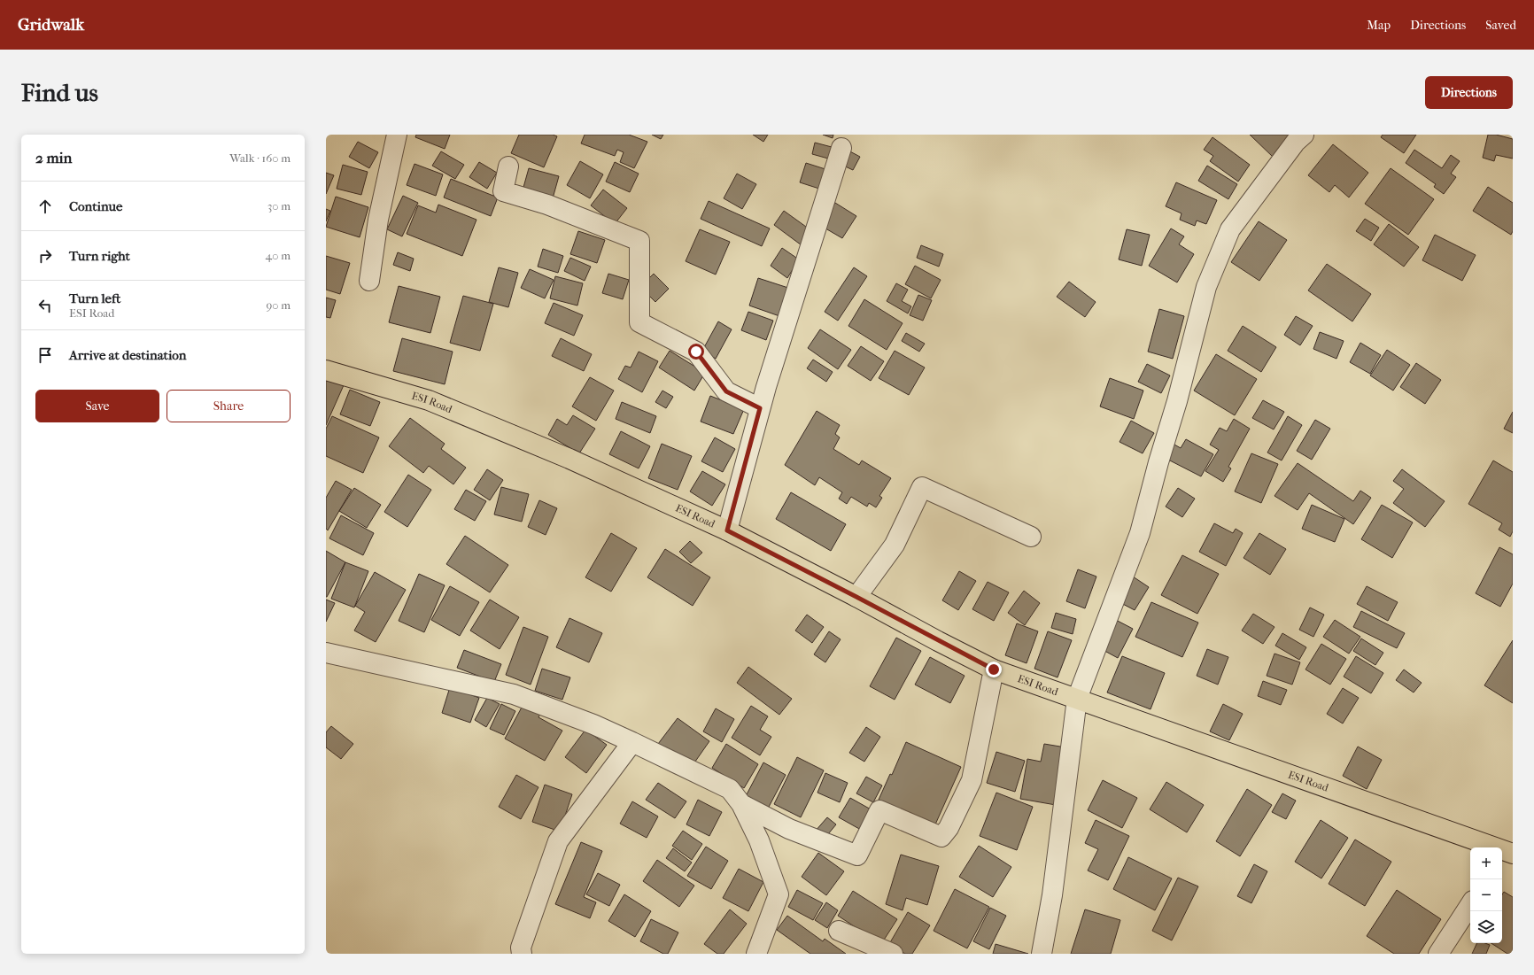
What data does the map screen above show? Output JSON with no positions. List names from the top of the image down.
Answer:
{
  "streets": {
    "main road": ["ESI Road"]
  },
  "page": {
    "header": "Gridwalk",
    "nav": ["Map", "Directions", "Saved"],
    "buttons": [
      "Directions",
      ["Save", "Share"]
    ],
    "title": "Find us",
    "heading": ["2 min", "Walk · 160 m"],
    "list": [
      ["Continue", "30 m"],
      ["Turn right", "40 m"],
      ["Turn left", "ESI Road", "90 m"],
      "Arrive at destination"
    ],
    "map_buttons": ["+", "−"]
  }
}
